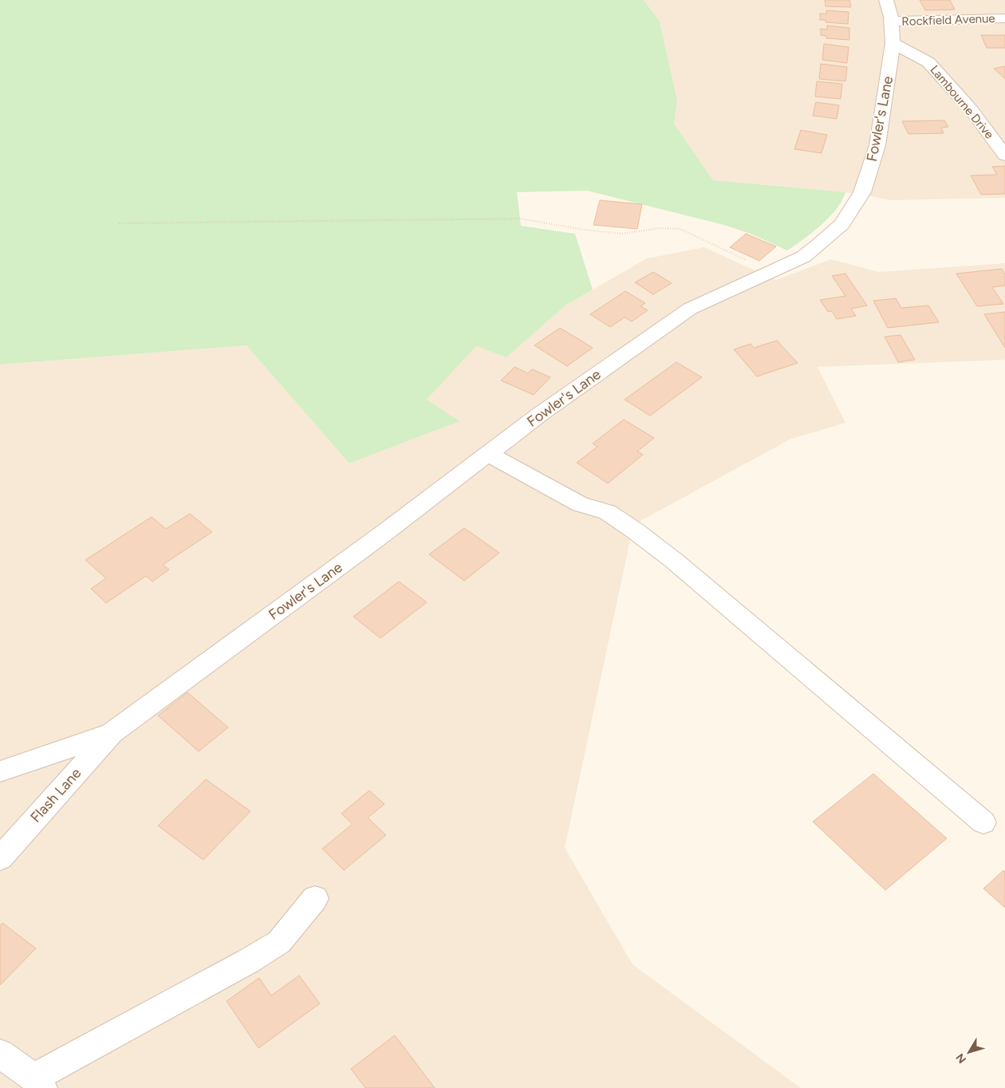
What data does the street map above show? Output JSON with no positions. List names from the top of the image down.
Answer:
{
  "streets": {
    "street": [
      "Rockfield Avenue",
      "Lambourne Drive",
      "Fowler's Lane",
      "Flash Lane"
    ]
  },
  "crossings": [
    ["Rockfield Avenue", "Fowler's Lane"],
    ["Lambourne Drive", "Fowler's Lane"],
    ["Fowler's Lane", "Flash Lane"]
  ],
  "north": "bottom left"
}
